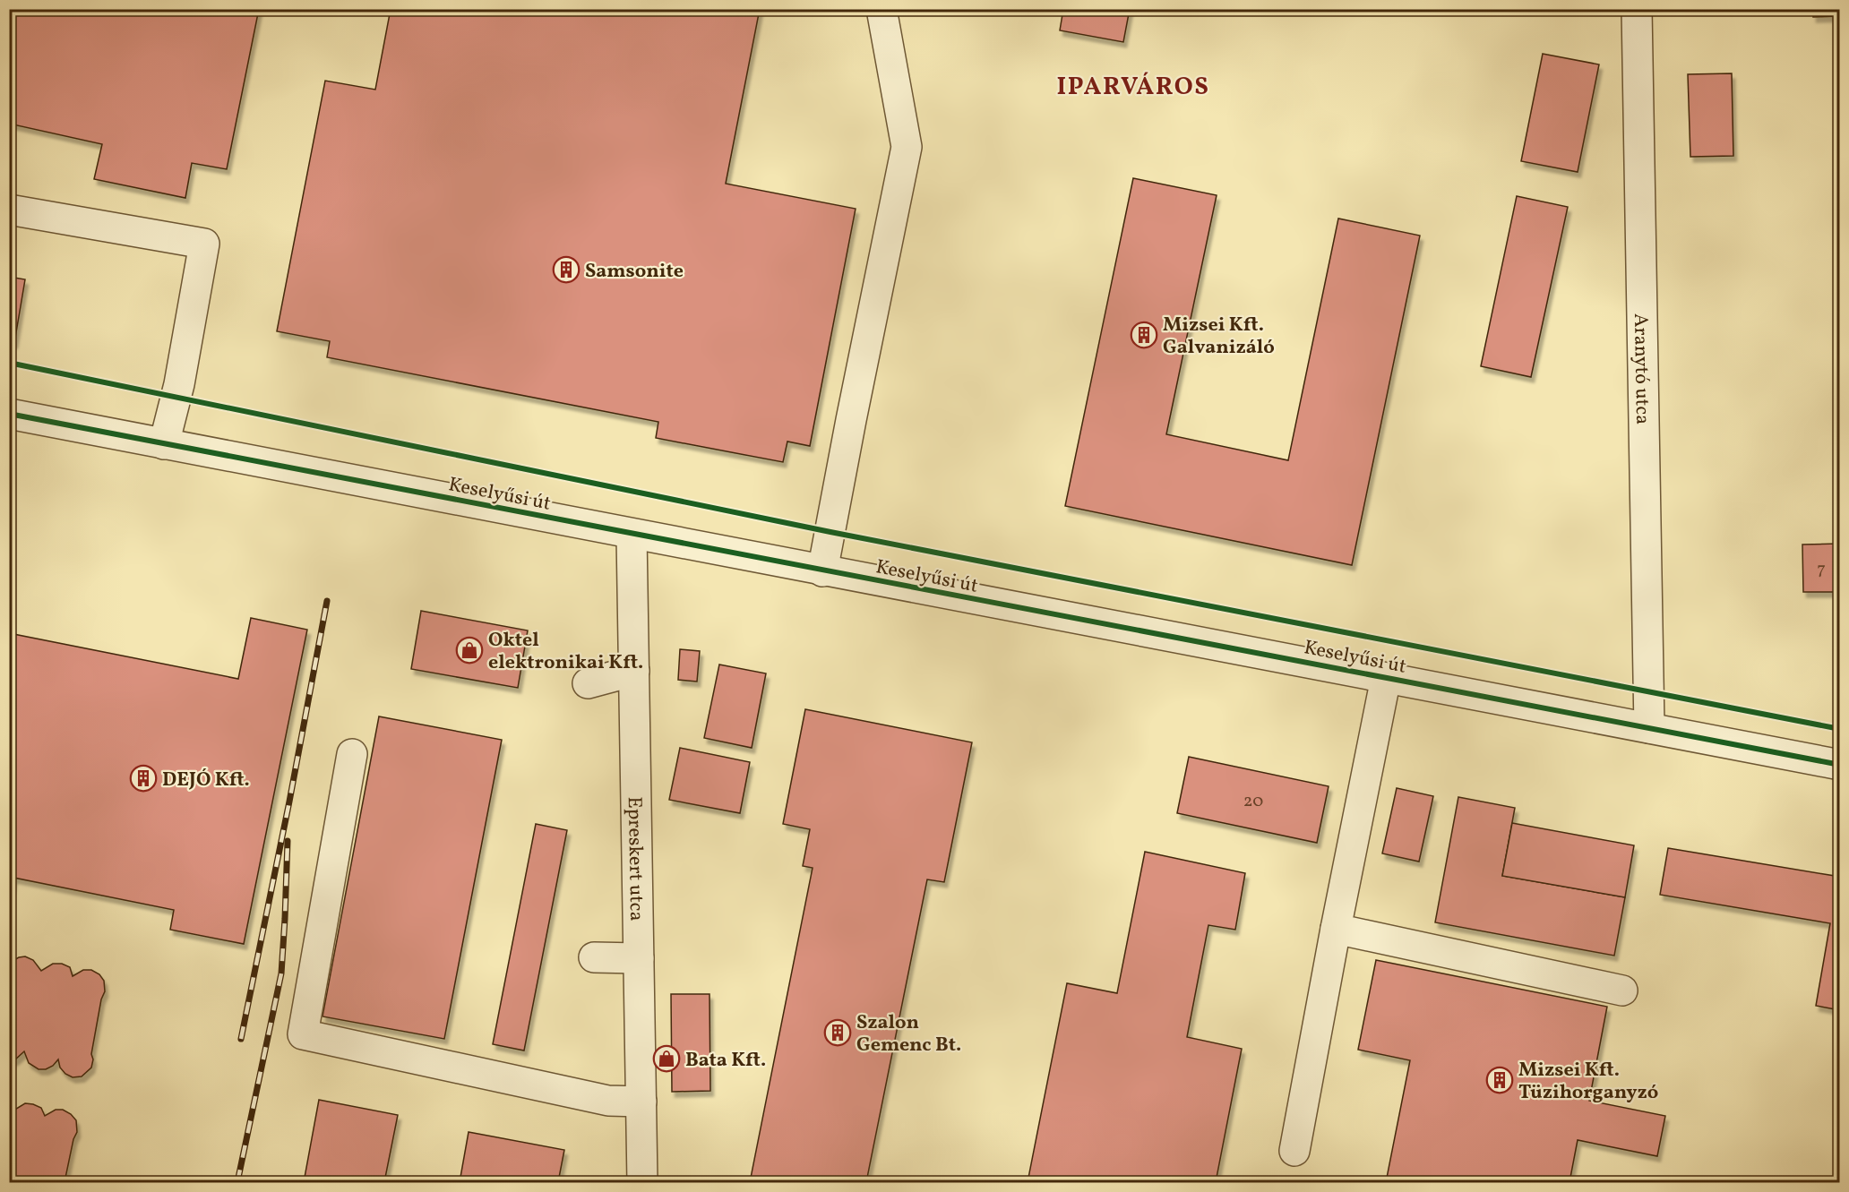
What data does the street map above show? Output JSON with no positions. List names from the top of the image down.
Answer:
{
  "streets": {
    "street": ["Aranytó utca", "Keselyűsi út", "Epreskert utca"]
  },
  "crossings": [
    ["Aranytó utca", "Keselyűsi út"],
    ["Keselyűsi út", "Epreskert utca"]
  ],
  "districts": ["IPARVÁROS"],
  "places": {
    "building": [
      "Samsonite",
      "Mizsei Kft. Galvanizáló",
      "DEJÓ Kft.",
      "Szalon Gemenc Bt.",
      "Mizsei Kft. Tüzihorganyzó"
    ],
    "shop": ["Oktel elektronikai Kft.", "Bata Kft."]
  },
  "house_numbers": ["7", "20"]
}
